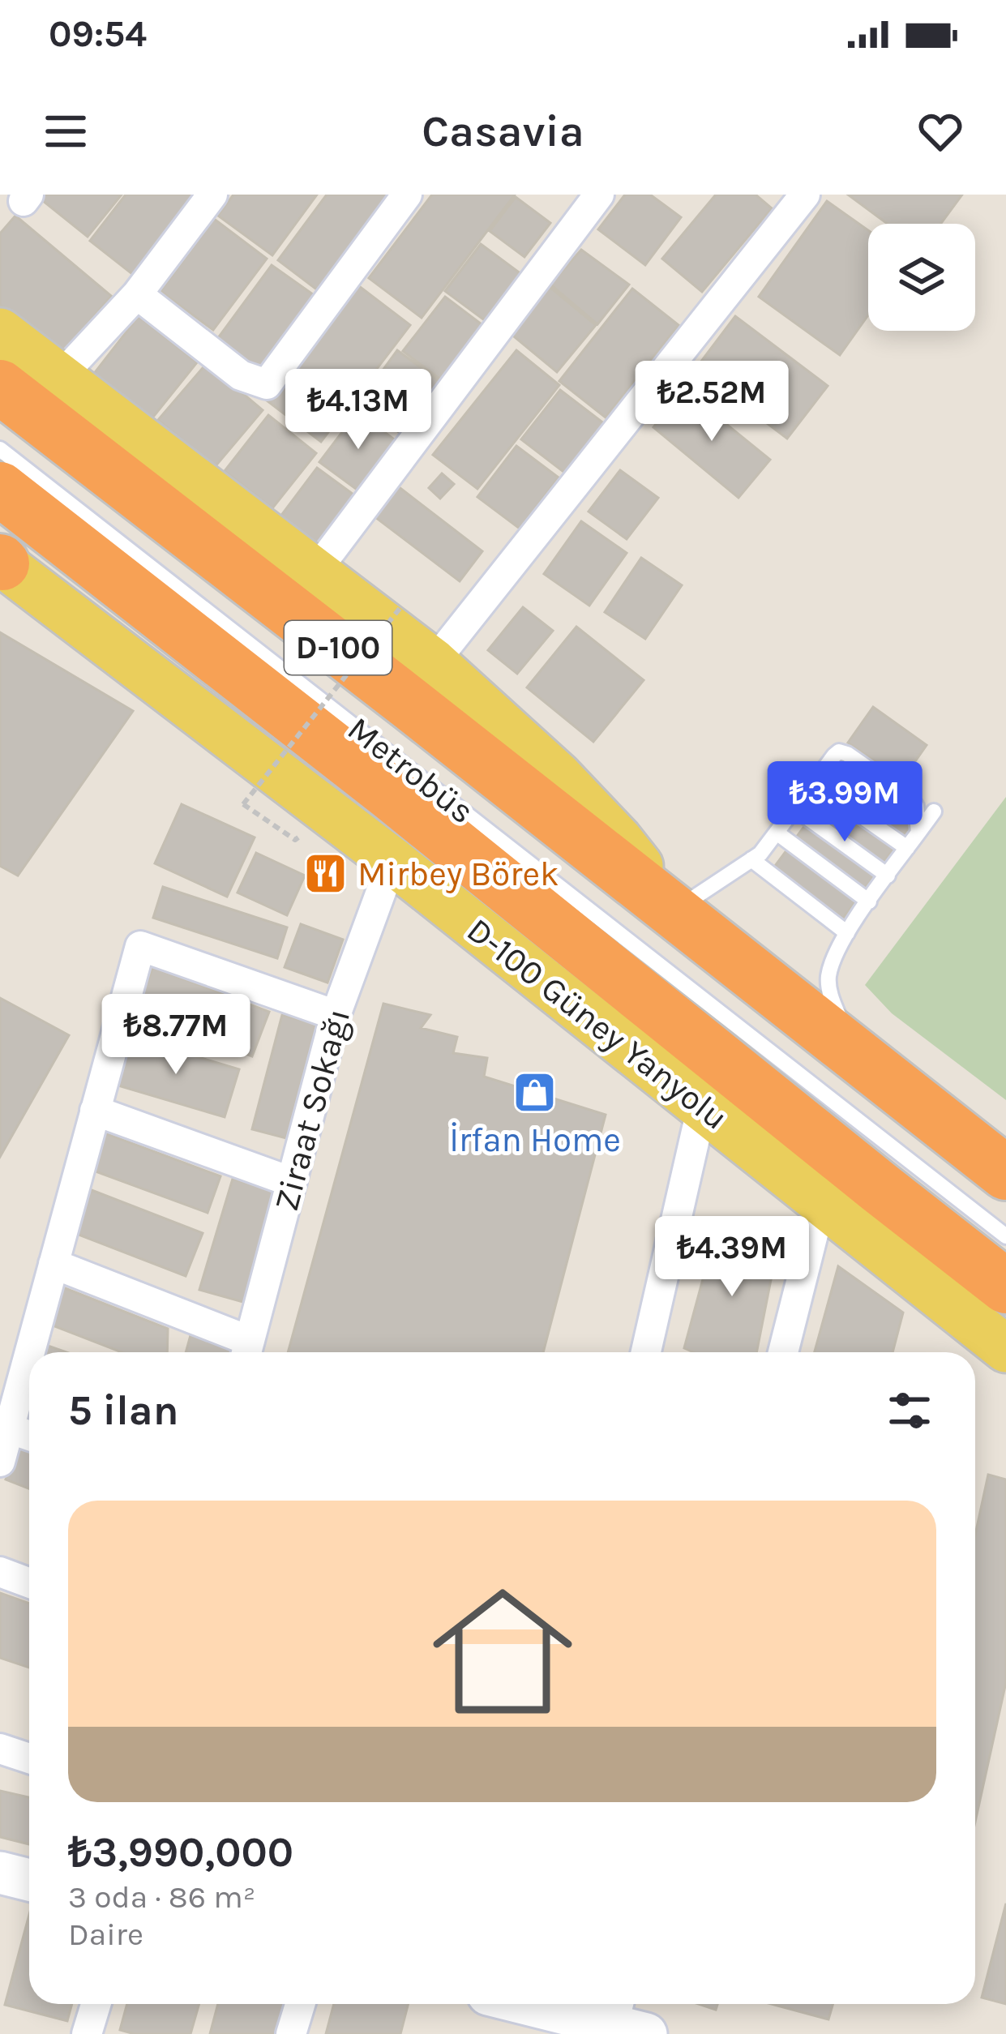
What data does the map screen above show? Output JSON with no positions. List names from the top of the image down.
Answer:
{
  "streets": {
    "highway": ["D-100"],
    "main road": ["D-100 Güney Yanyolu"],
    "street": ["Ziraat Sokağı"],
    "lane": ["Metrobüs"]
  },
  "crossings": [
    ["D-100 Güney Yanyolu", "Ziraat Sokağı"]
  ],
  "places": {
    "restaurant": ["Mirbey Börek"],
    "shop": ["İrfan Home"]
  },
  "page": {
    "status": "09:54",
    "header": "Casavia",
    "price": [
      "₺2.52M",
      "₺4.13M",
      "₺3.99M",
      "₺8.77M",
      "₺4.39M"
    ],
    "heading": "5 ilan",
    "list": [
      {
        "name": "₺3,990,000",
        "note": "3 oda · 86 m² · Daire"
      }
    ]
  }
}
